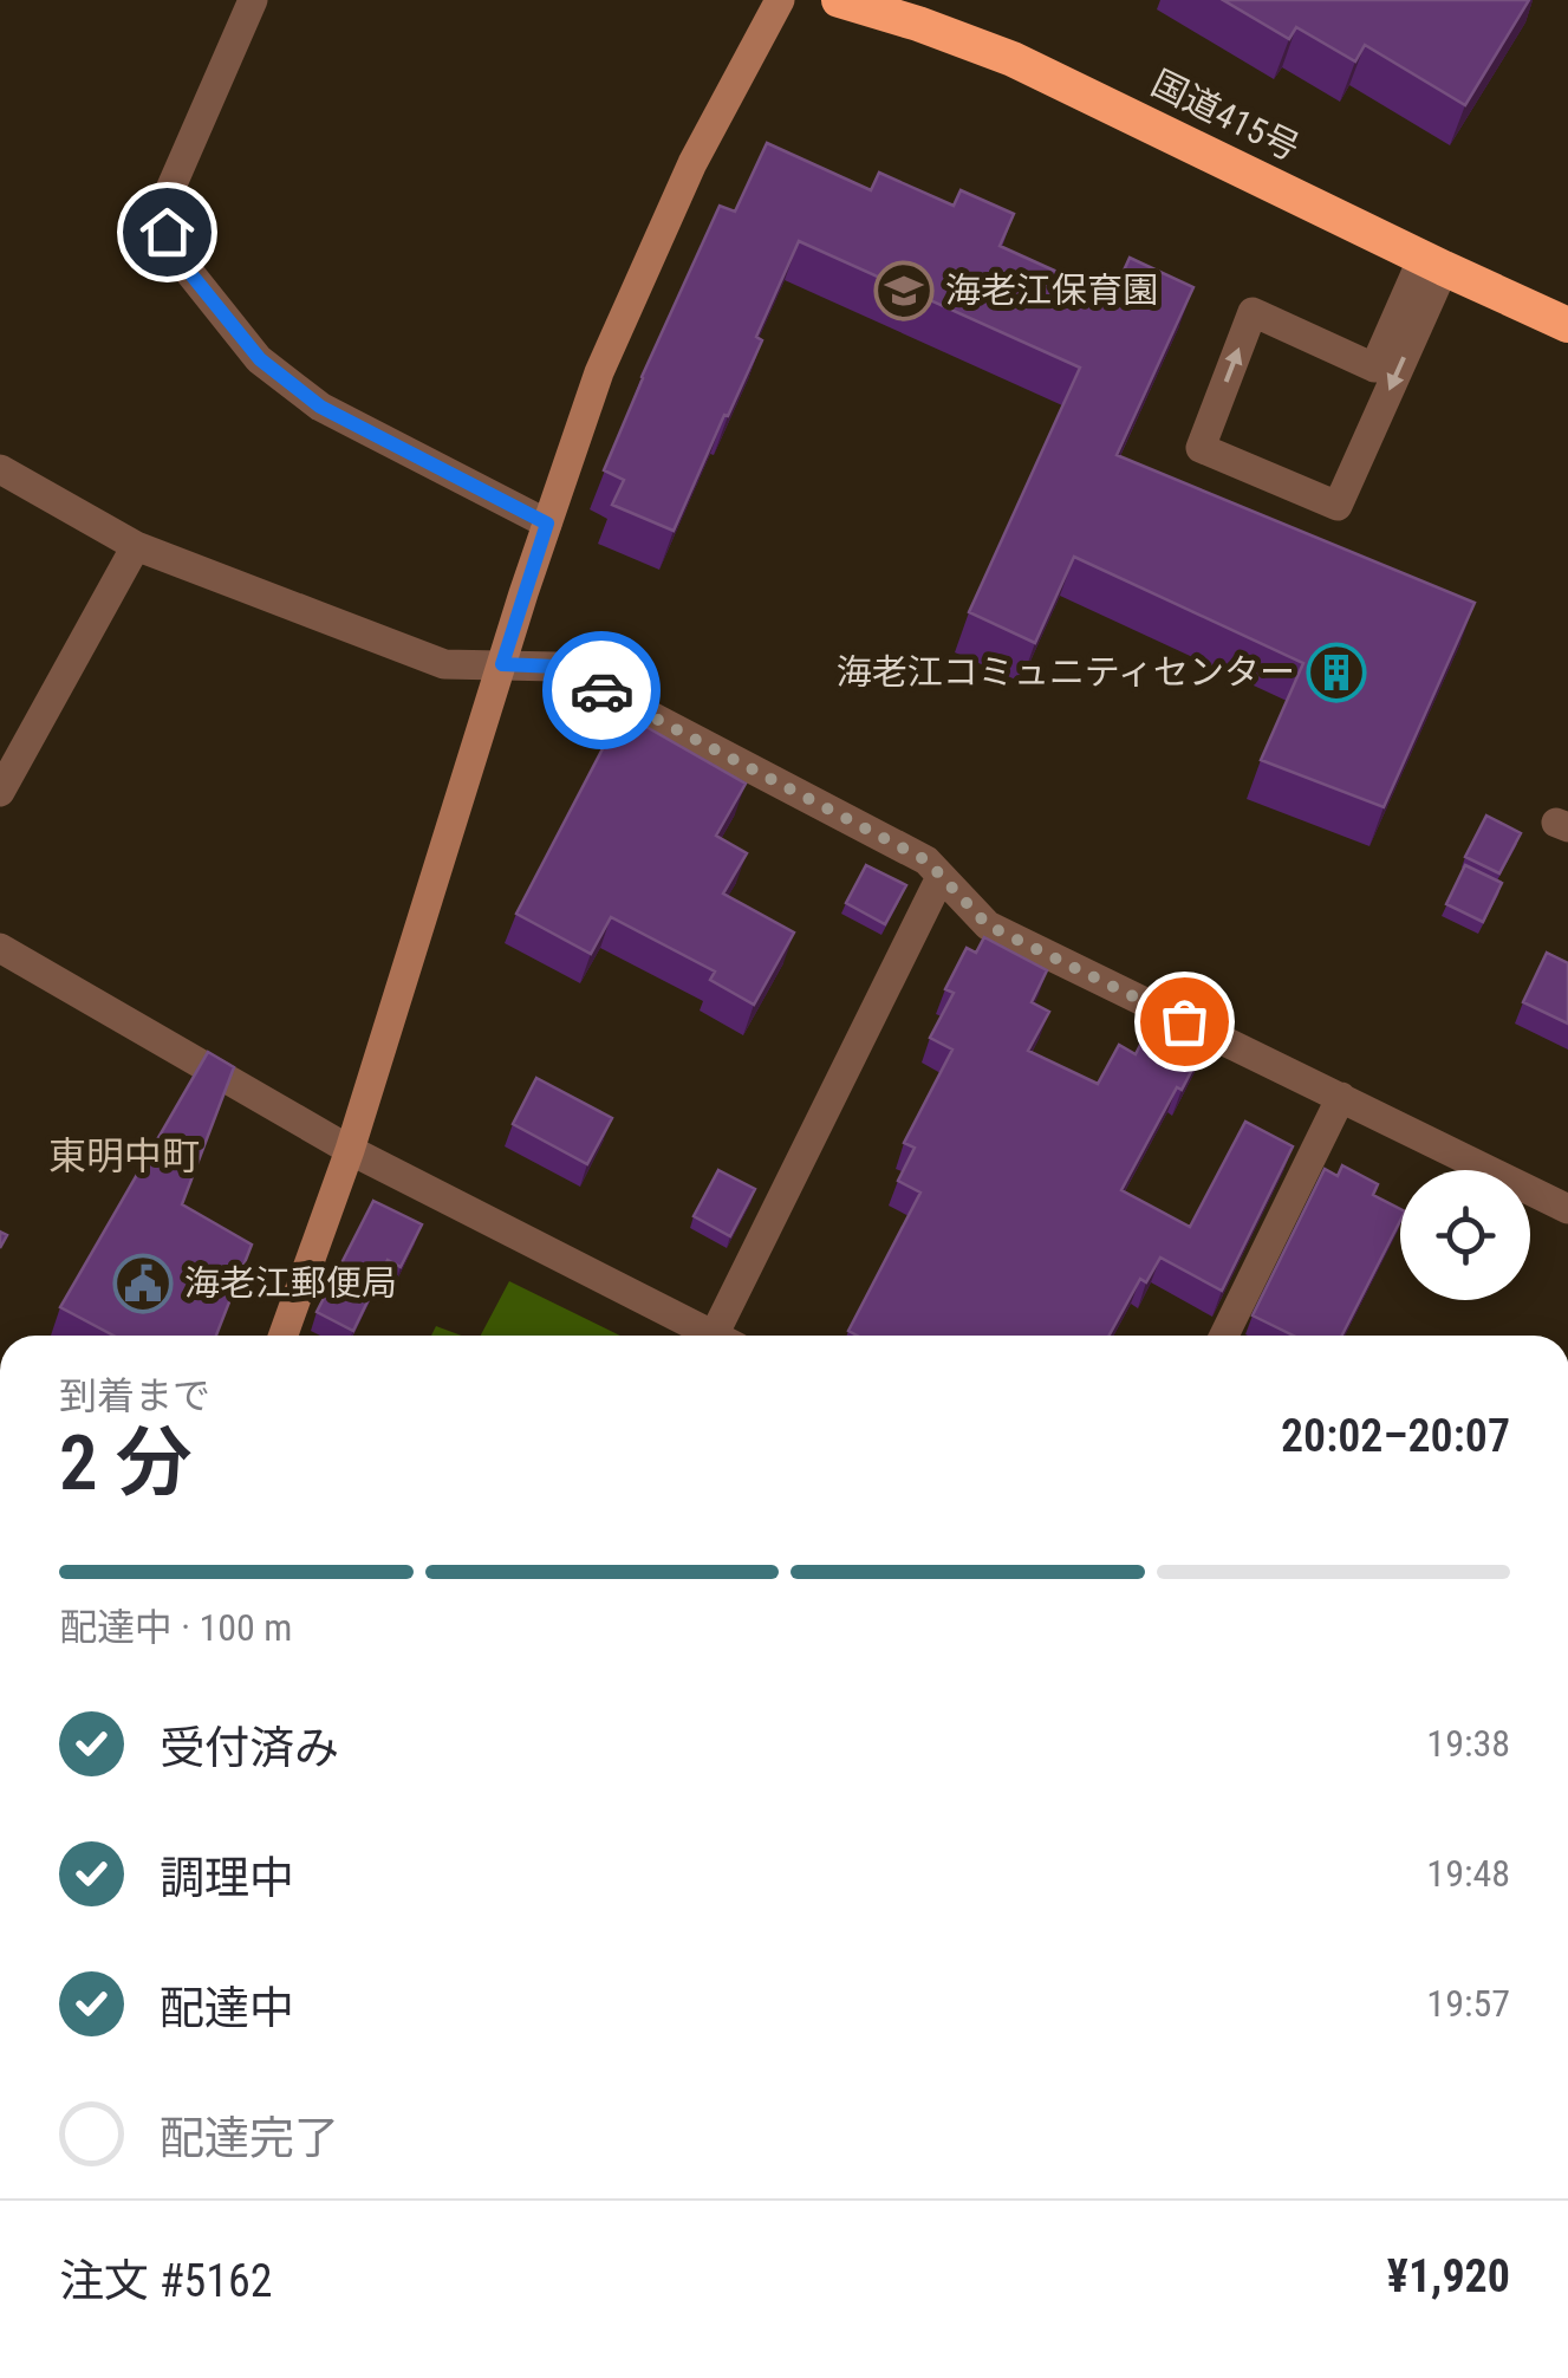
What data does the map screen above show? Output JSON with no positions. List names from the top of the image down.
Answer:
{
  "streets": {
    "highway": ["国道415号"]
  },
  "districts": ["東明中町"],
  "places": {
    "school or university": ["海老江保育園"],
    "building": ["海老江コミュニティセンター"],
    "public building": ["海老江郵便局"]
  },
  "page": {
    "heading": ["2 分", "到着まで", "20:02–20:07"],
    "panel": ["注文 #5162", "¥1,920"],
    "bar": "配達中 · 100 m",
    "list": [
      ["受付済み", "19:38"],
      ["調理中", "19:48"],
      ["配達中", "19:57"],
      "配達完了"
    ]
  }
}
